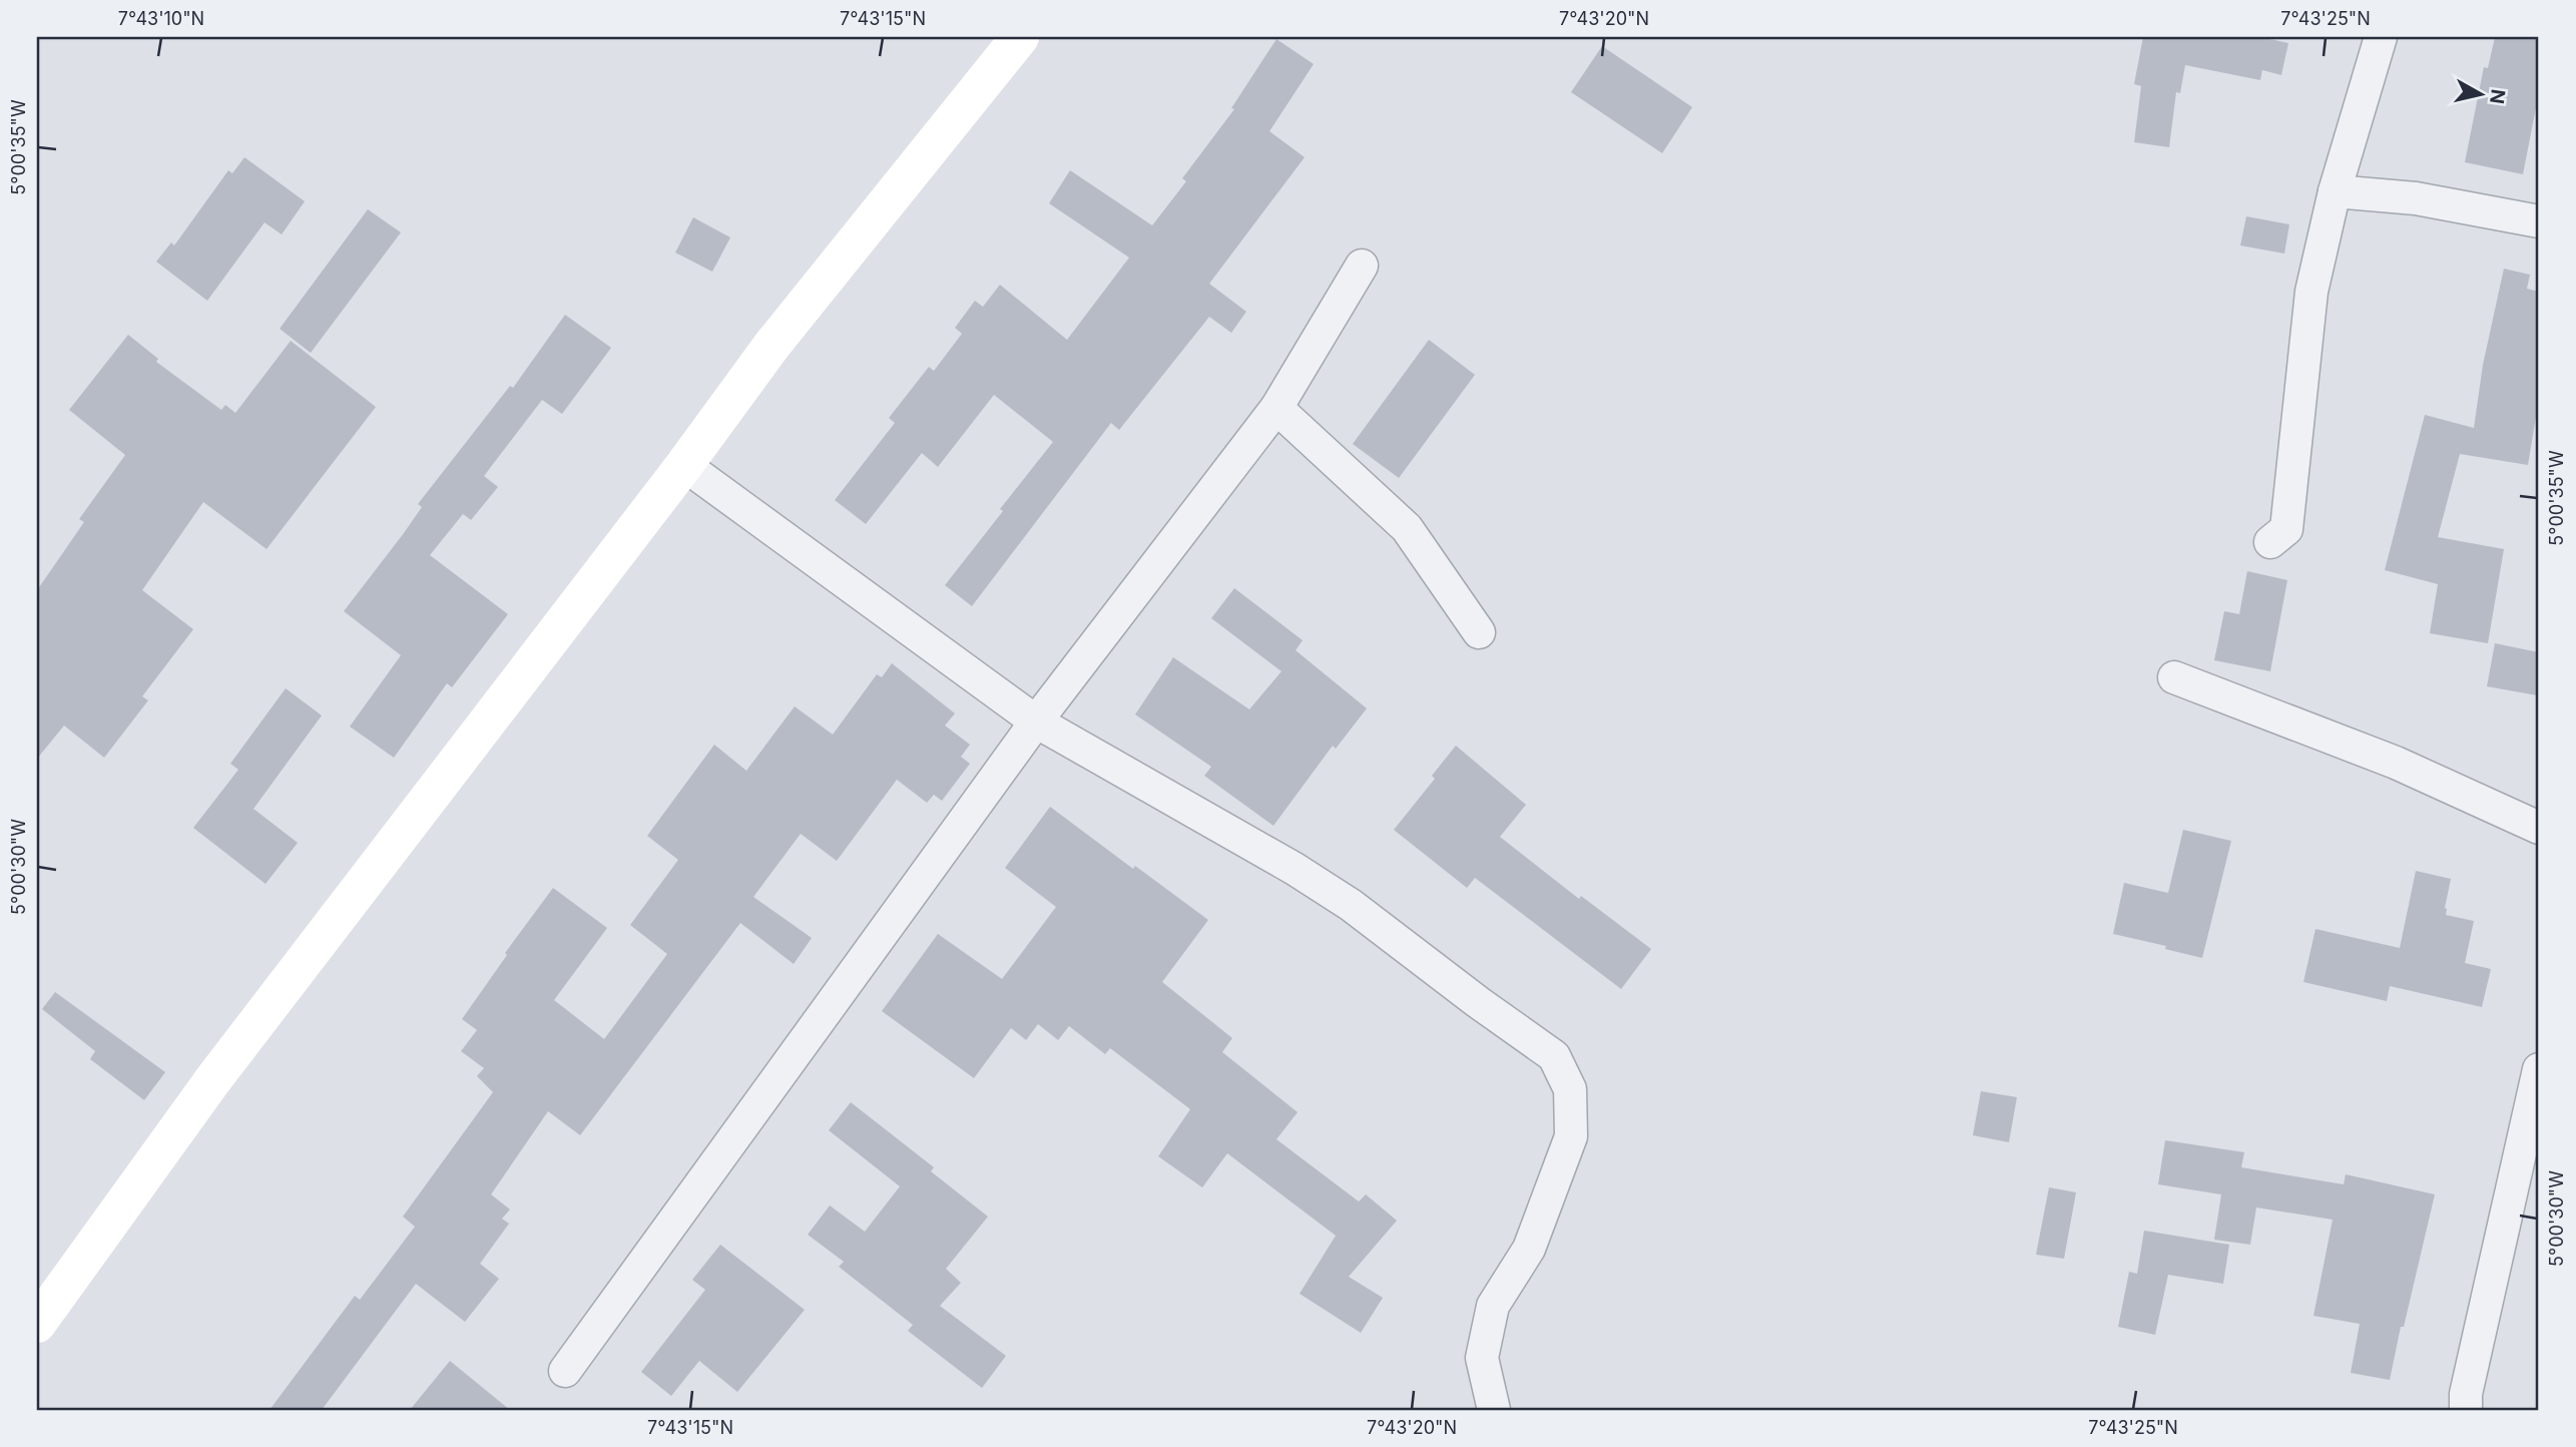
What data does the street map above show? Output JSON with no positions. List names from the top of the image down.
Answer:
{
  "north": "right",
  "coordinates": [
    "7°43'10\"N",
    "7°43'15\"N",
    "7°43'20\"N",
    "7°43'25\"N",
    "5°00'35\"W",
    "5°00'30\"W"
  ]
}
